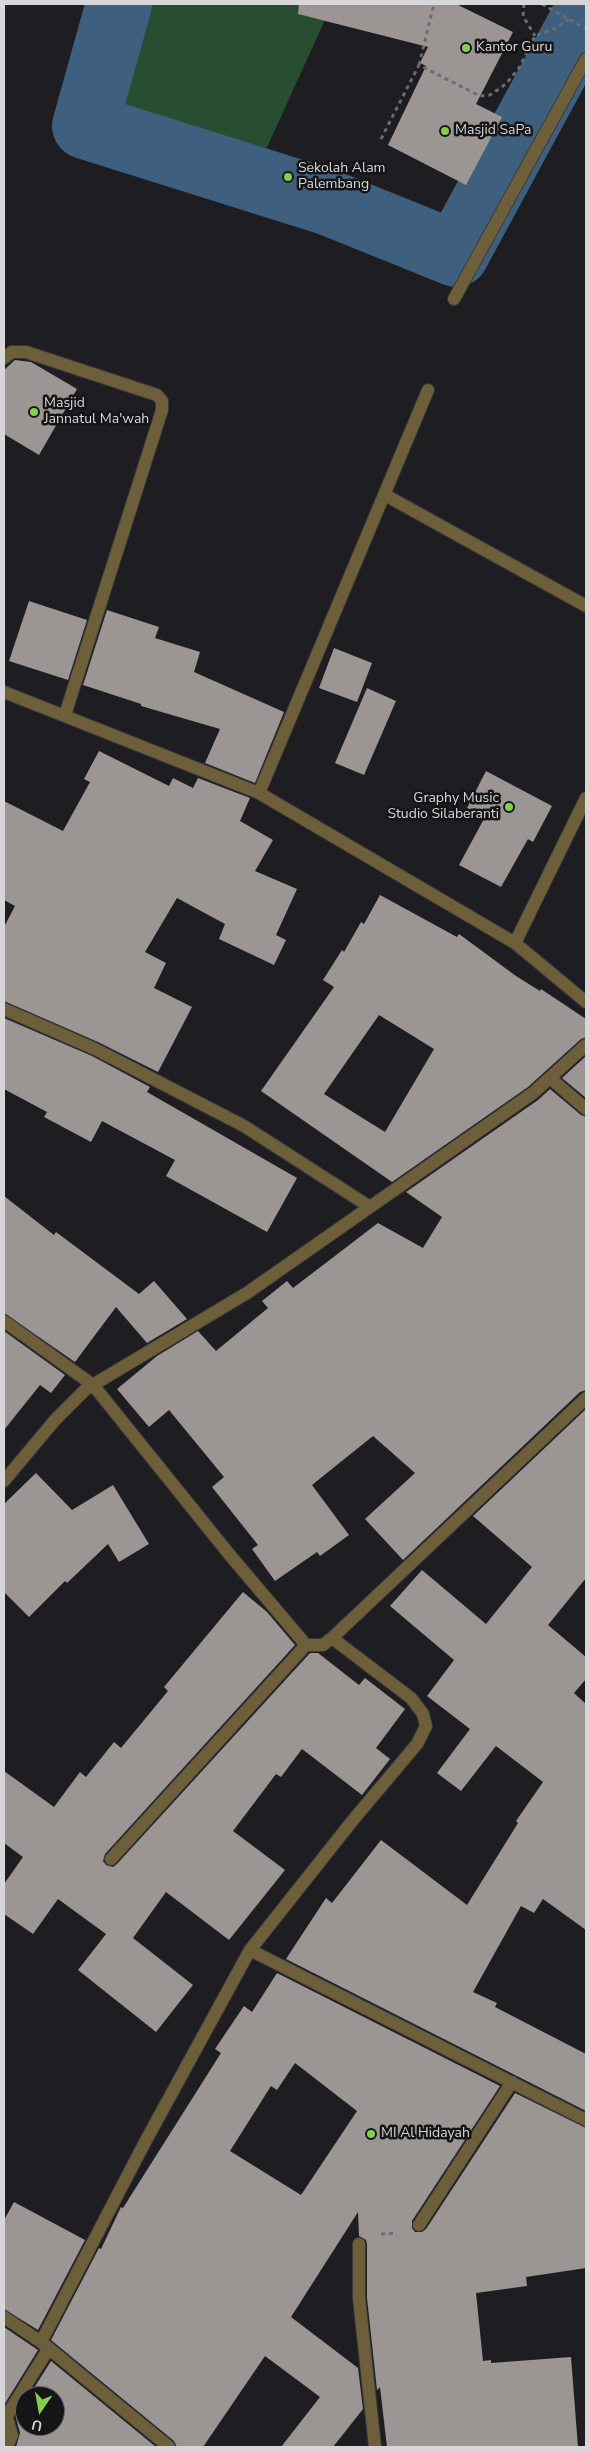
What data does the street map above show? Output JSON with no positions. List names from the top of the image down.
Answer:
{
  "places": [
    "Kantor Guru",
    "Masjid SaPa",
    "Sekolah Alam Palembang",
    "Masjid Jannatul Ma'wah",
    "Graphy Music Studio Silaberanti",
    "MI Al Hidayah"
  ],
  "north": "bottom"
}
